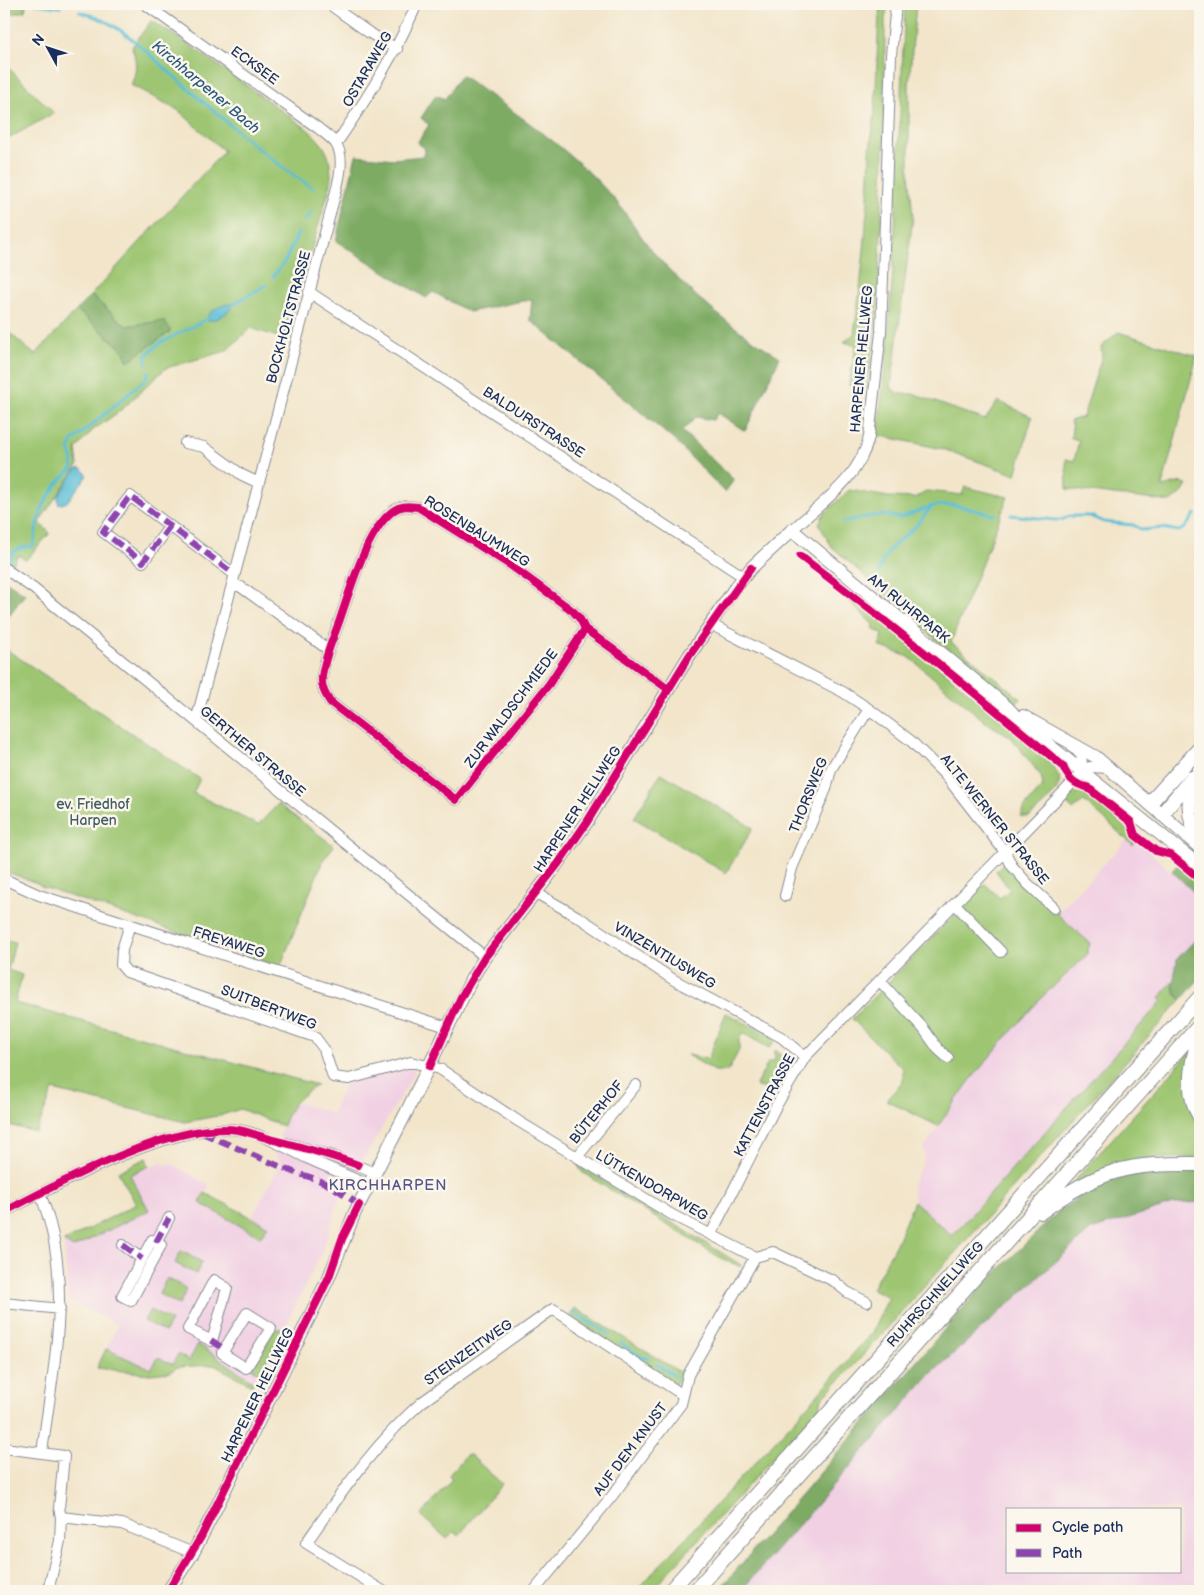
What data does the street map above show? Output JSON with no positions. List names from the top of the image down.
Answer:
{
  "streets": {
    "highway": ["RUHRSCHNELLWEG"],
    "main road": ["HARPENER HELLWEG", "AM RUHRPARK"],
    "street": [
      "ECKSEE",
      "OSTARAWEG",
      "BOCKHOLTSTRASSE",
      "BALDURSTRASSE",
      "ROSENBAUMWEG",
      "ZUR WALDSCHMIEDE",
      "GERTHER STRASSE",
      "THORSWEG",
      "ALTE WERNER STRASSE",
      "FREYAWEG",
      "VINZENTIUSWEG",
      "SUITBERTWEG",
      "KATTENSTRASSE",
      "BÜTERHOF",
      "LÜTKENDORPWEG",
      "STEINZEITWEG",
      "AUF DEM KNUST"
    ]
  },
  "crossings": [
    ["ECKSEE", "OSTARAWEG"],
    ["ECKSEE", "BOCKHOLTSTRASSE"],
    ["OSTARAWEG", "BOCKHOLTSTRASSE"],
    ["BOCKHOLTSTRASSE", "BALDURSTRASSE"],
    ["BOCKHOLTSTRASSE", "GERTHER STRASSE"],
    ["HARPENER HELLWEG", "BALDURSTRASSE"],
    ["HARPENER HELLWEG", "ROSENBAUMWEG"],
    ["HARPENER HELLWEG", "AM RUHRPARK"],
    ["HARPENER HELLWEG", "GERTHER STRASSE"],
    ["HARPENER HELLWEG", "ALTE WERNER STRASSE"],
    ["HARPENER HELLWEG", "FREYAWEG"],
    ["HARPENER HELLWEG", "VINZENTIUSWEG"],
    ["HARPENER HELLWEG", "SUITBERTWEG"],
    ["HARPENER HELLWEG", "LÜTKENDORPWEG"],
    ["ROSENBAUMWEG", "ZUR WALDSCHMIEDE"],
    ["AM RUHRPARK", "KATTENSTRASSE"],
    ["THORSWEG", "ALTE WERNER STRASSE"],
    ["ALTE WERNER STRASSE", "KATTENSTRASSE"],
    ["FREYAWEG", "SUITBERTWEG"],
    ["VINZENTIUSWEG", "KATTENSTRASSE"],
    ["SUITBERTWEG", "LÜTKENDORPWEG"],
    ["KATTENSTRASSE", "LÜTKENDORPWEG"],
    ["BÜTERHOF", "LÜTKENDORPWEG"],
    ["LÜTKENDORPWEG", "AUF DEM KNUST"],
    ["STEINZEITWEG", "AUF DEM KNUST"]
  ],
  "districts": ["KIRCHHARPEN"],
  "water": ["Kirchharpener Bach"],
  "parks": ["ev. Friedhof Harpen"],
  "legend": ["Cycle path", "Path"],
  "north": "top left"
}
